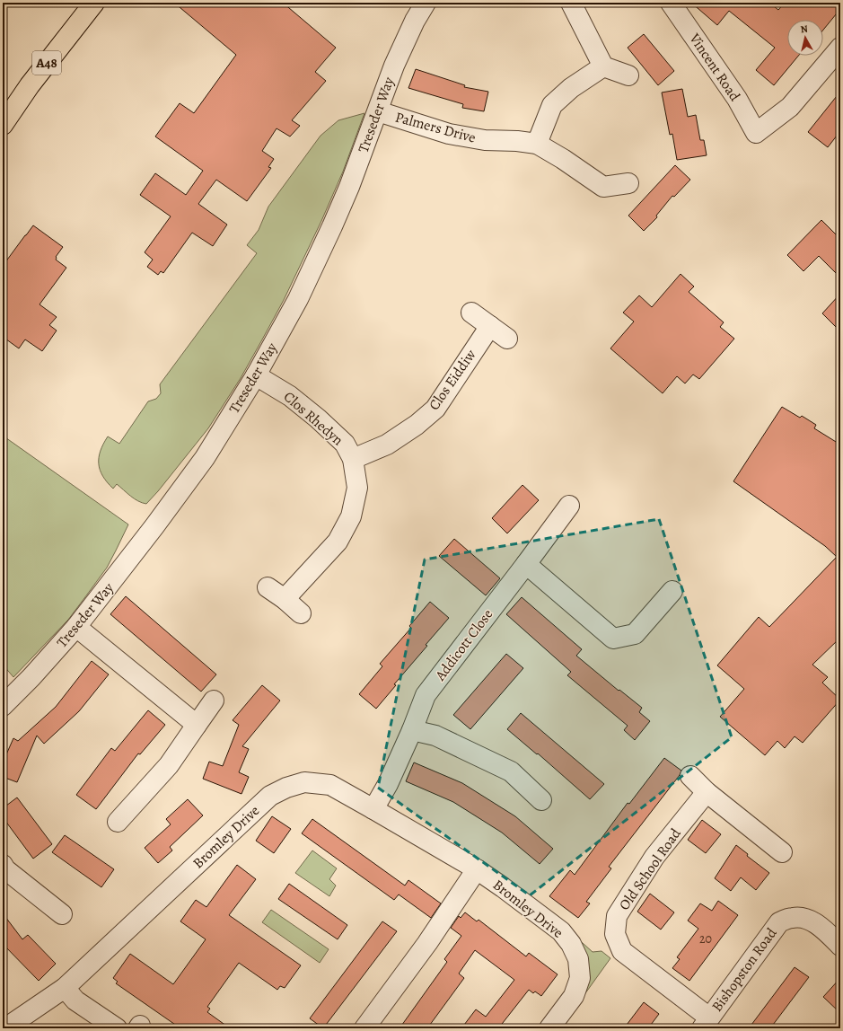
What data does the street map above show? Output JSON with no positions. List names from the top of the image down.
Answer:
{
  "streets": {
    "highway": ["A48"],
    "street": [
      "Vincent Road",
      "Treseder Way",
      "Palmers Drive",
      "Clos Eiddiw",
      "Clos Rhedyn",
      "Addicott Close",
      "Bromley Drive",
      "Old School Road",
      "Bishopston Road"
    ]
  },
  "crossings": [
    ["Treseder Way", "Palmers Drive"],
    ["Treseder Way", "Clos Rhedyn"],
    ["Clos Eiddiw", "Clos Rhedyn"],
    ["Addicott Close", "Bromley Drive"],
    ["Old School Road", "Bishopston Road"]
  ],
  "house_numbers": ["20"],
  "north": "top"
}
